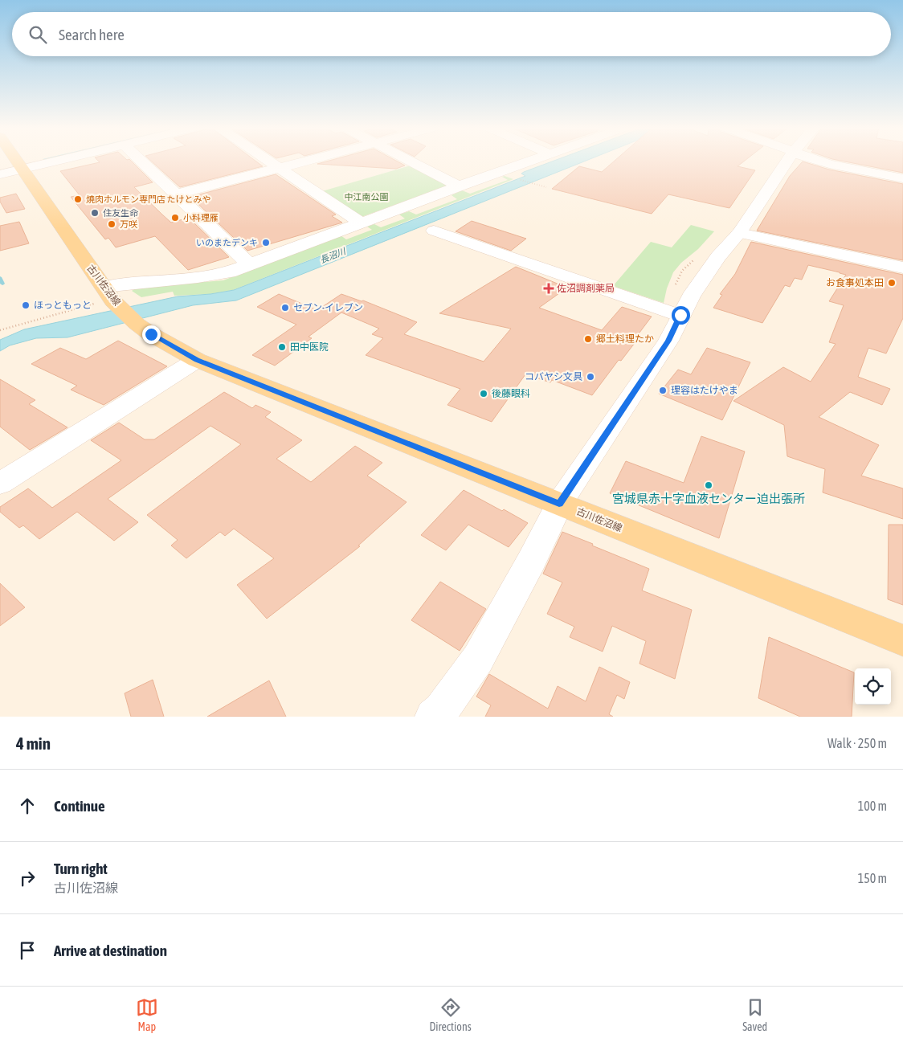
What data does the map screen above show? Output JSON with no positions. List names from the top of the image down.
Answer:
{
  "streets": {
    "main road": ["古川佐沼線"]
  },
  "water": ["長沼川"],
  "parks": ["中江南公園"],
  "places": {
    "other": [
      "焼肉ホルモン専門店 たけとみや",
      "住友生命",
      "小料理雁",
      "万咲",
      "いのまたデンキ",
      "お食事処本田",
      "ほっともっと",
      "セブン-イレブン",
      "郷土料理たか",
      "田中医院",
      "コバヤシ文具",
      "理容はたけやま",
      "後藤眼科",
      "宮城県赤十字血液センター迫出張所"
    ],
    "health": ["佐沼調剤薬局"]
  },
  "page": {
    "search": "Search here",
    "heading": ["4 min", "Walk · 250 m"],
    "list": [
      ["Continue", "100 m"],
      ["Turn right", "古川佐沼線", "150 m"],
      "Arrive at destination"
    ],
    "nav": ["Map", "Directions", "Saved"]
  }
}
